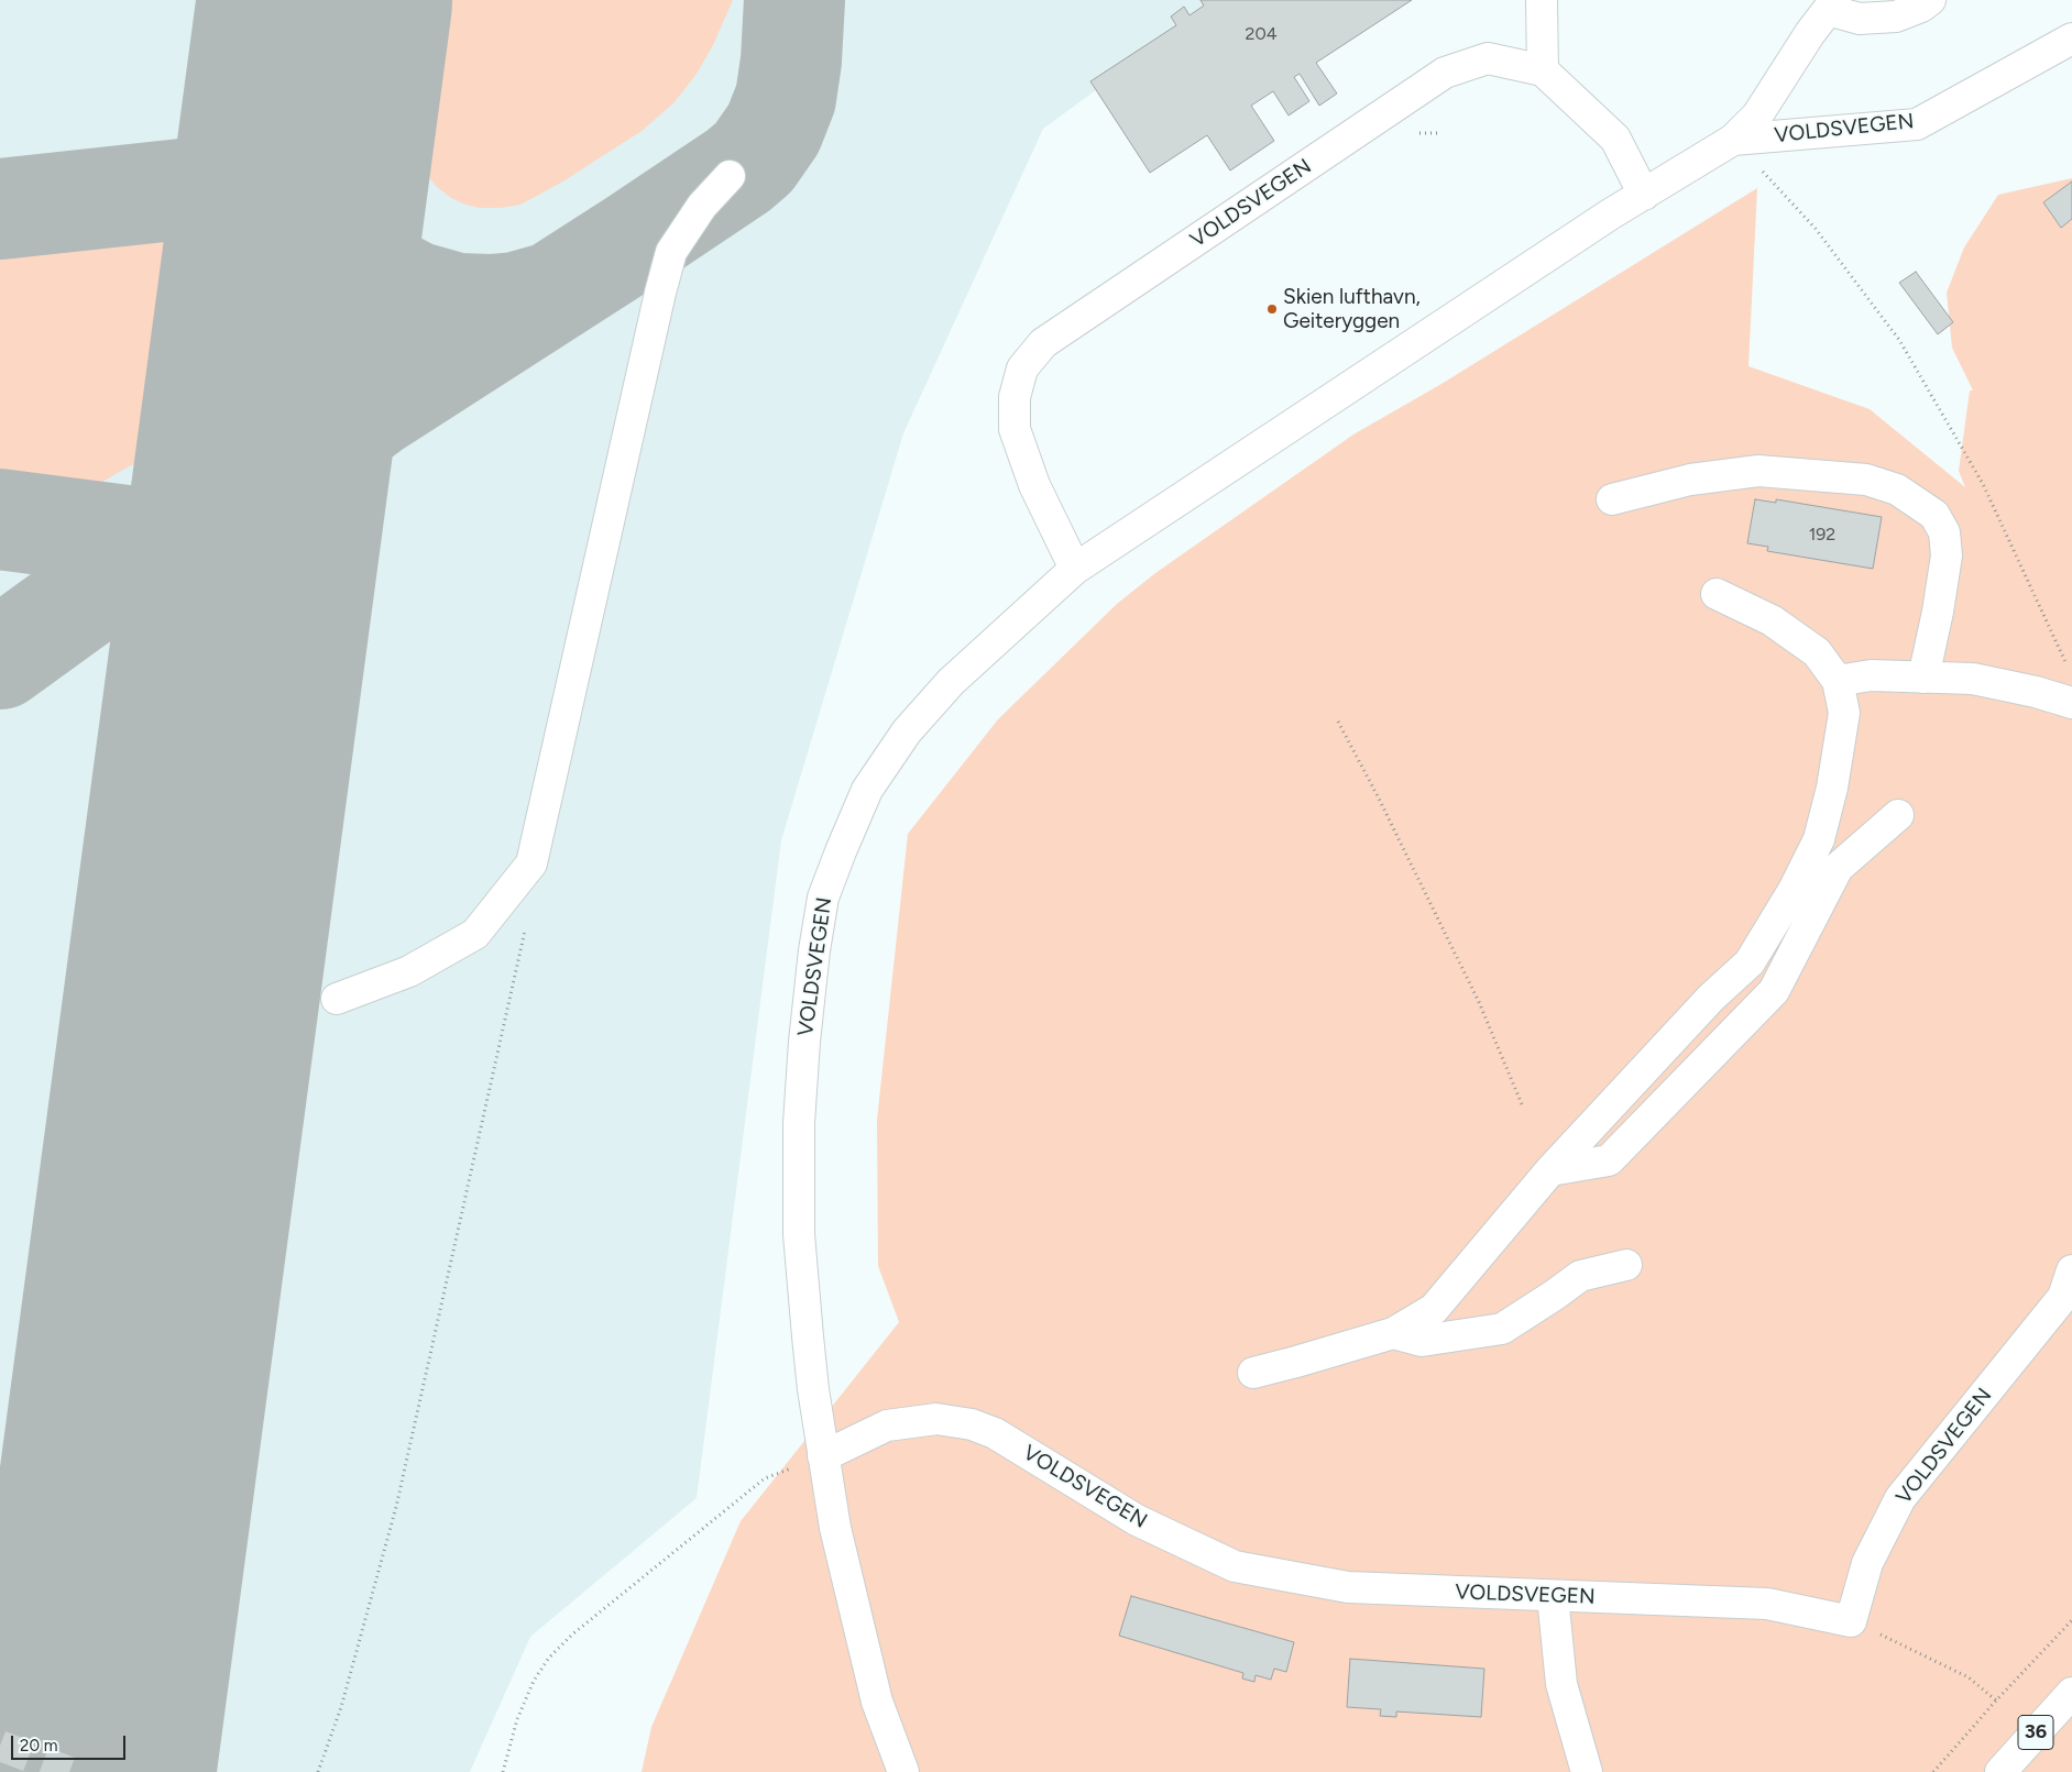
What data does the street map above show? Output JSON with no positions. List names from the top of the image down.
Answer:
{
  "streets": {
    "main road": ["VOLDSVEGEN", "36"]
  },
  "places": ["Skien lufthavn, Geiteryggen"],
  "house_numbers": ["204", "192"],
  "scale_bar": "20 m"
}
